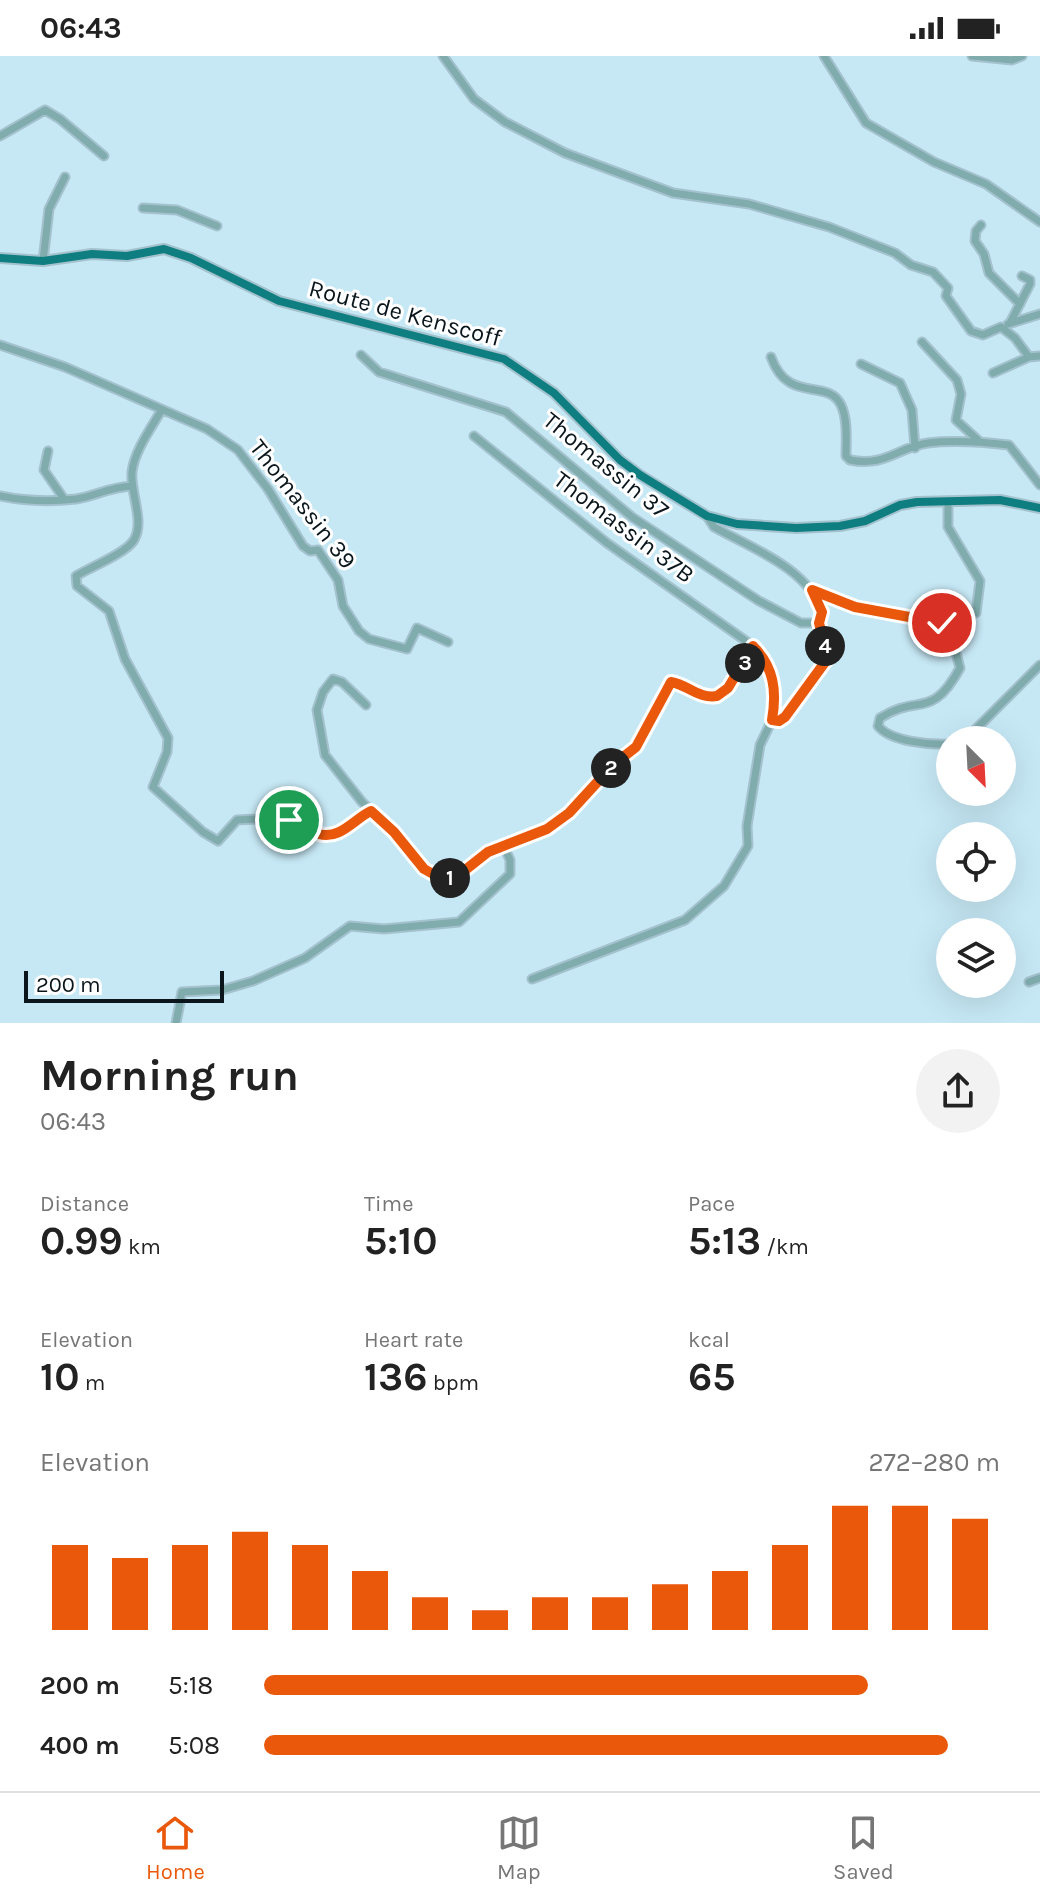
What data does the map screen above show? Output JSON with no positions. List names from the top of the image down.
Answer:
{
  "streets": {
    "main road": ["Route de Kenscoff"],
    "street": ["Thomassin 37", "Thomassin 39", "Thomassin 37B"]
  },
  "scale_bar": "200 m",
  "north": "bottom right",
  "page": {
    "status": "06:43",
    "pins": [
      "4",
      "3",
      "2",
      "1"
    ],
    "scale": "200 m",
    "heading": ["Morning run", "06:43"],
    "stats": [
      ["Distance", "0.99 km"],
      ["Time", "5:10"],
      ["Pace", "5:13 /km"],
      ["Elevation", "10 m"],
      ["Heart rate", "136 bpm"],
      ["kcal", "65"]
    ],
    "chart": ["Elevation", "272–280 m"],
    "list": [
      {
        "name": "200 m",
        "note": "5:18"
      },
      {
        "name": "400 m",
        "note": "5:08"
      }
    ],
    "tabs": ["Home", "Map", "Saved"]
  }
}
